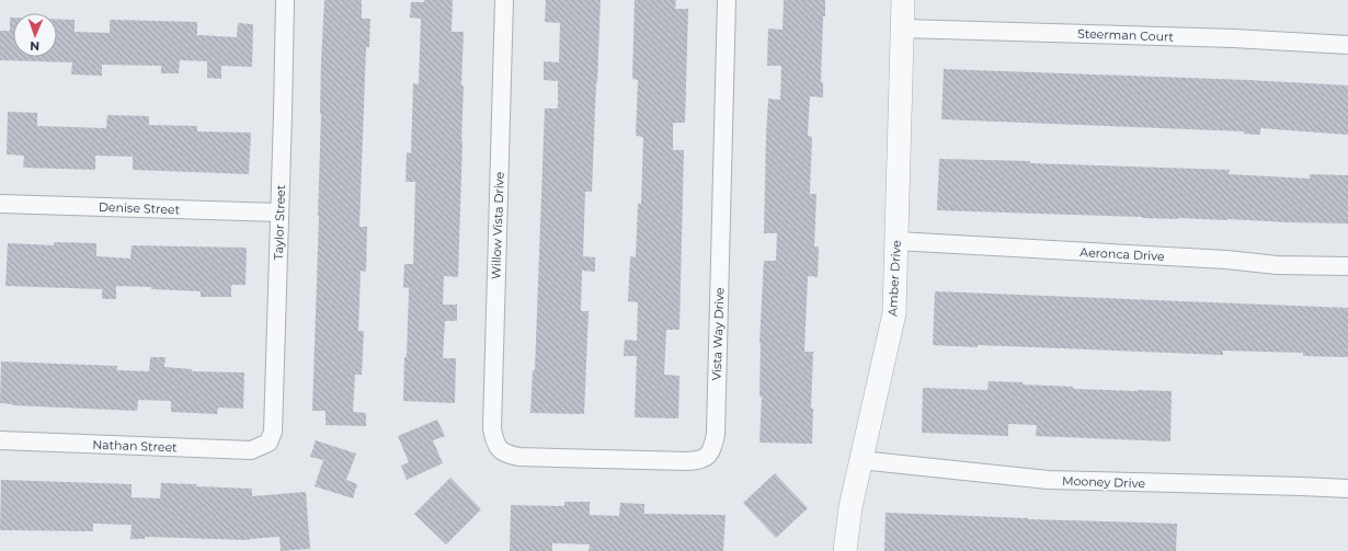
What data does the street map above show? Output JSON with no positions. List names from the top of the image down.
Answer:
{
  "streets": {
    "street": [
      "Steerman Court",
      "Denise Street",
      "Taylor Street",
      "Willow Vista Drive",
      "Aeronca Drive",
      "Amber Drive",
      "Vista Way Drive",
      "Nathan Street",
      "Mooney Drive"
    ]
  },
  "crossings": [
    ["Steerman Court", "Amber Drive"],
    ["Denise Street", "Taylor Street"],
    ["Taylor Street", "Nathan Street"],
    ["Willow Vista Drive", "Vista Way Drive"],
    ["Aeronca Drive", "Amber Drive"],
    ["Amber Drive", "Mooney Drive"]
  ],
  "north": "bottom"
}
